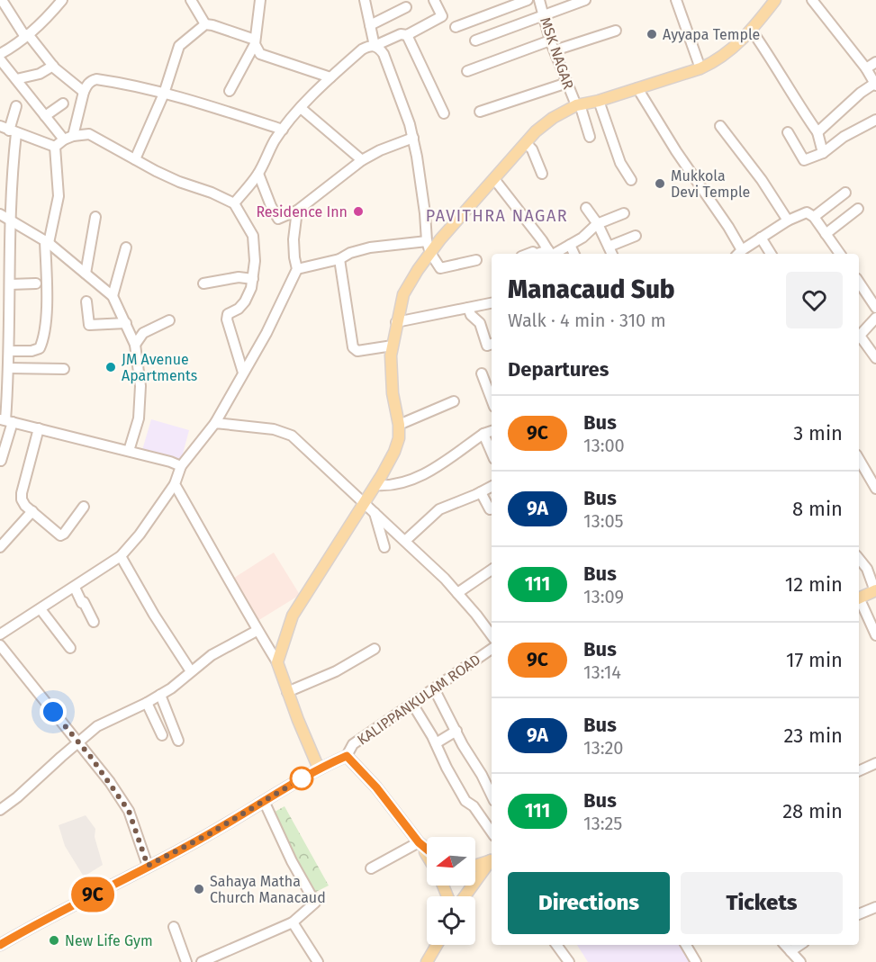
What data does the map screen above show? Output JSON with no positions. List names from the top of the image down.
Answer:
{
  "streets": {
    "street": ["MSK NAGAR", "KALIPPANKULAM ROAD"]
  },
  "districts": ["PAVITHRA NAGAR"],
  "places": [
    "Ayyapa Temple",
    "Mukkola Devi Temple",
    "Residence Inn",
    "JM Avenue Apartments",
    "Sahaya Matha Church Manacaud",
    "New Life Gym"
  ],
  "lines": ["bus line 9C"],
  "north": "left",
  "page": {
    "on_map": "9C",
    "heading": [
      ["Manacaud Sub", "Walk · 4 min · 310 m"],
      "Departures"
    ],
    "list": [
      {
        "mark": "9C",
        "name": "Bus",
        "note": "13:00",
        "value": "3 min"
      },
      {
        "mark": "9A",
        "name": "Bus",
        "note": "13:05",
        "value": "8 min"
      },
      {
        "mark": "111",
        "name": "Bus",
        "note": "13:09",
        "value": "12 min"
      },
      {
        "mark": "9C",
        "name": "Bus",
        "note": "13:14",
        "value": "17 min"
      },
      {
        "mark": "9A",
        "name": "Bus",
        "note": "13:20",
        "value": "23 min"
      },
      {
        "mark": "111",
        "name": "Bus",
        "note": "13:25",
        "value": "28 min"
      }
    ],
    "buttons": ["Directions", "Tickets"]
  }
}
